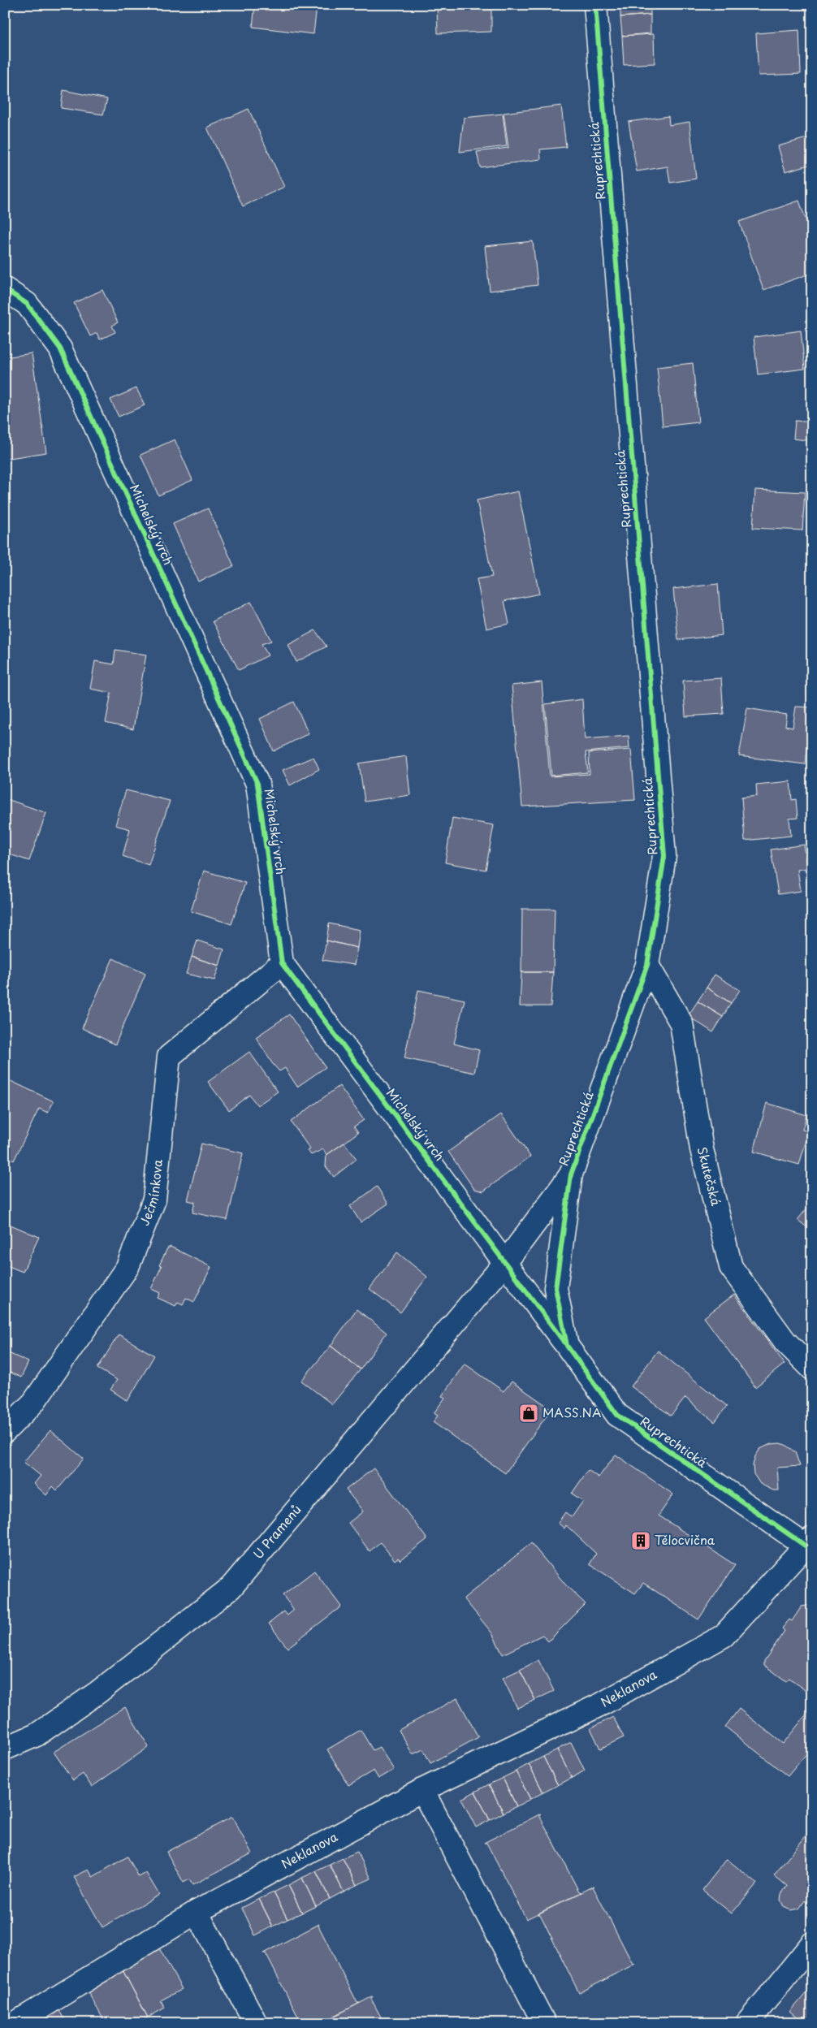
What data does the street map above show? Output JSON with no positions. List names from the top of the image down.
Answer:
{
  "streets": {
    "street": [
      "Ruprechtická",
      "Michelský vrch",
      "Skutečská",
      "Ječmínkova",
      "U Pramenů",
      "Neklanova"
    ]
  },
  "crossings": [
    ["Ruprechtická", "Michelský vrch"],
    ["Ruprechtická", "Skutečská"],
    ["Ruprechtická", "Neklanova"],
    ["Michelský vrch", "Ječmínkova"],
    ["Michelský vrch", "U Pramenů"]
  ],
  "places": {
    "shop": ["MASS.NA"],
    "building": ["Tělocvična"]
  }
}
